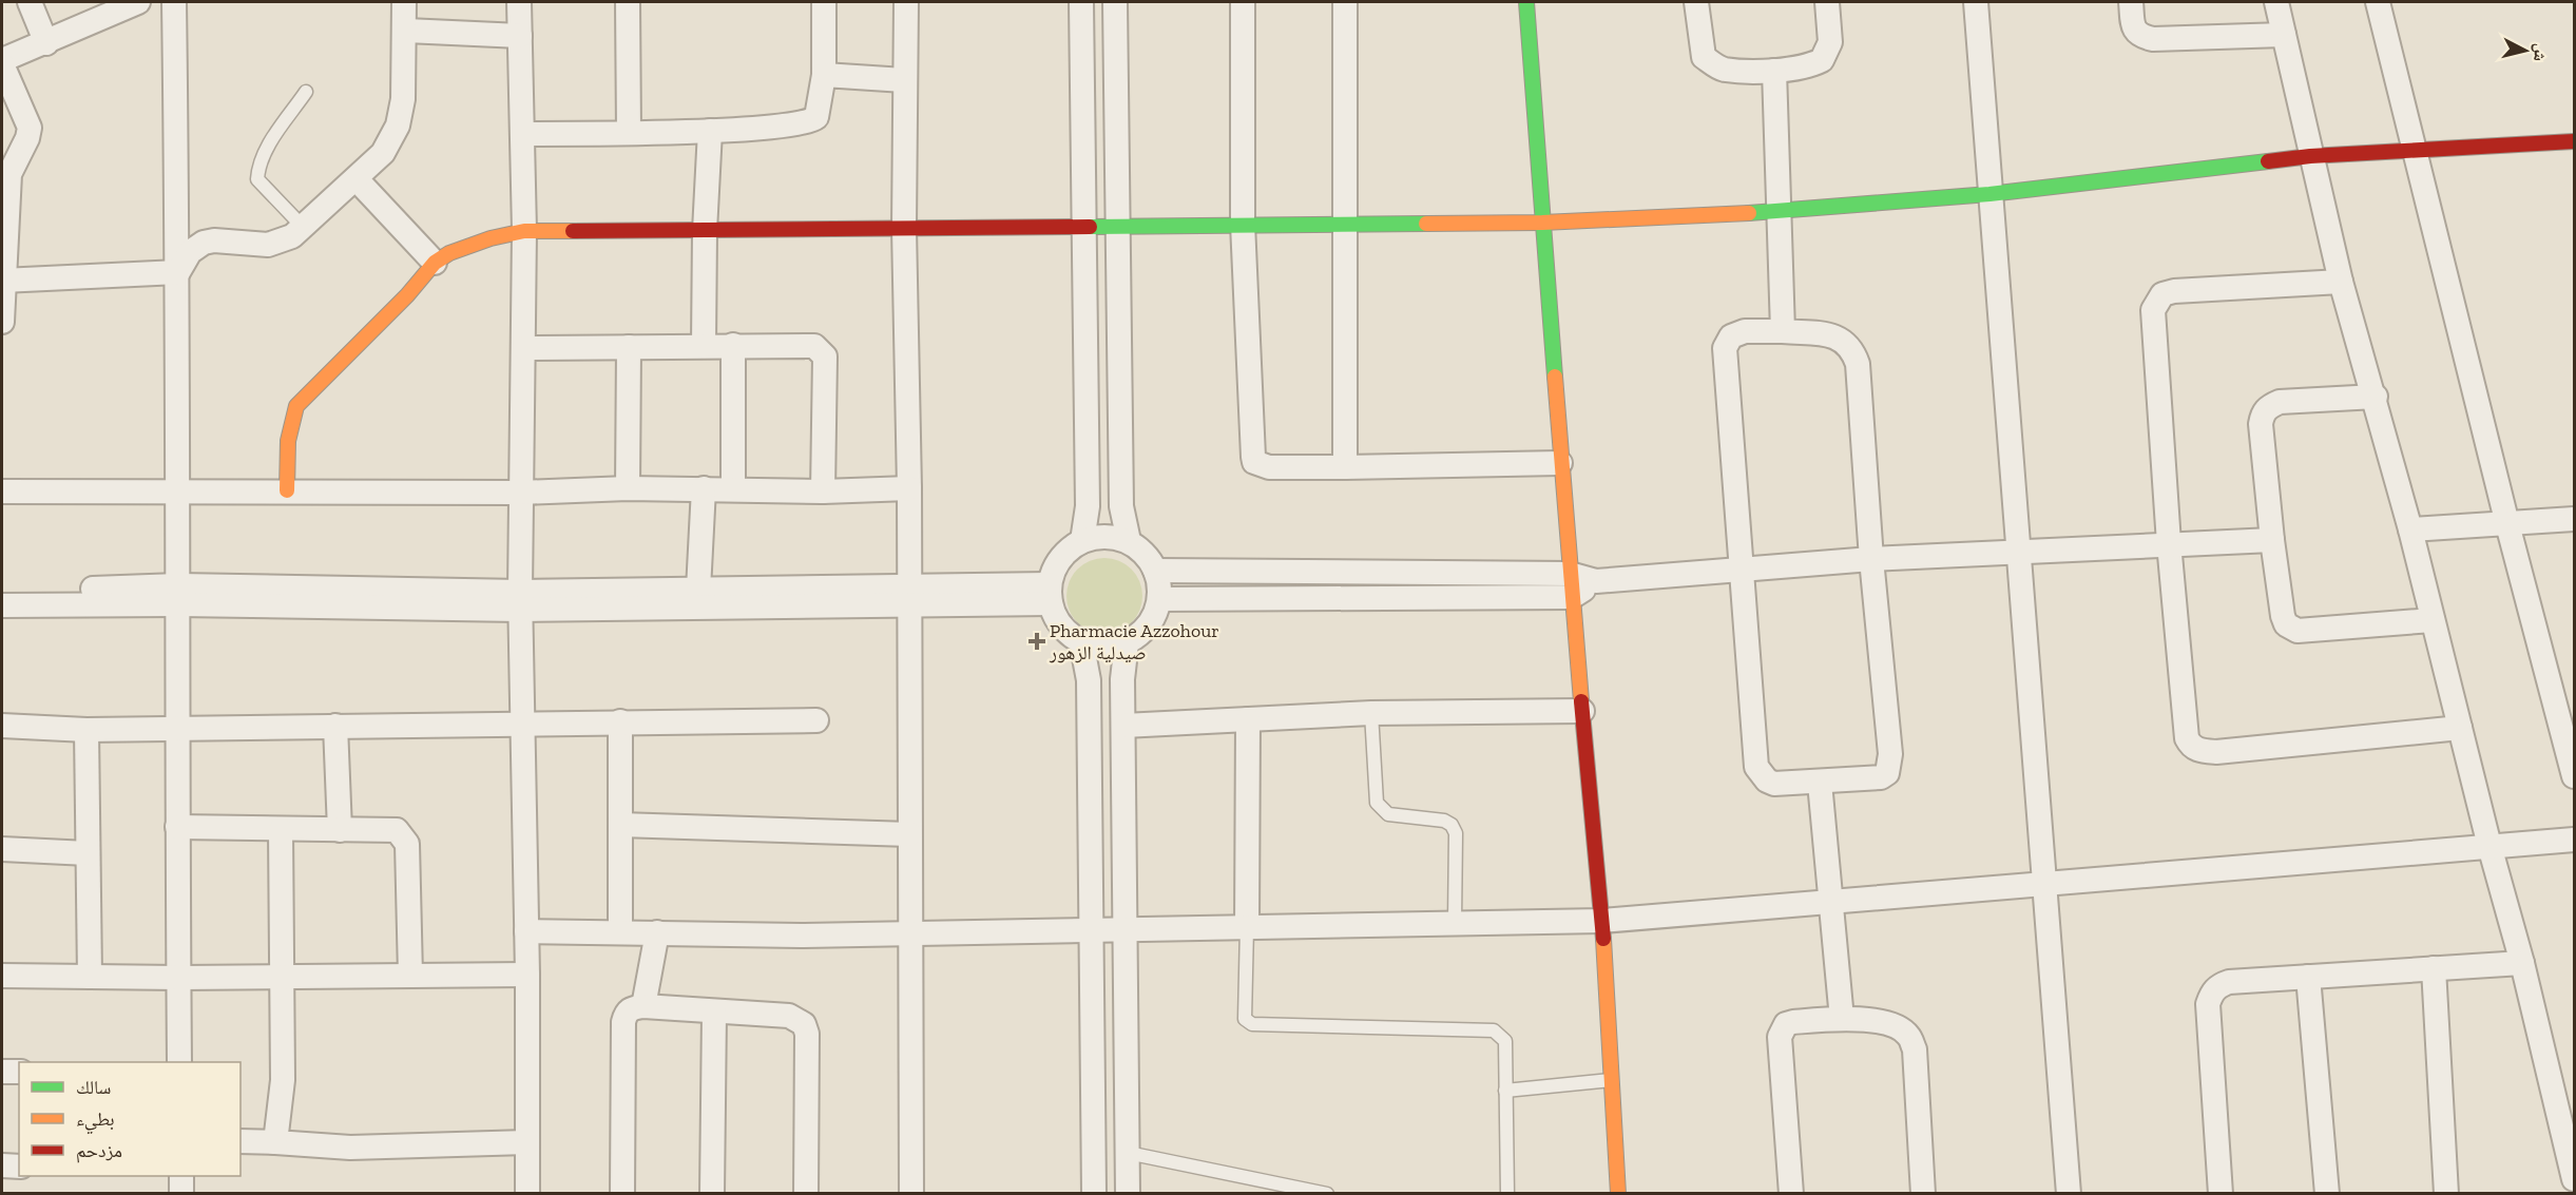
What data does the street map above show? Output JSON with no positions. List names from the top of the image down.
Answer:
{
  "places": {
    "health": ["Pharmacie Azzohour صيدلية الزهور"]
  },
  "legend": ["سالك", "بطيء", "مزدحم"],
  "north": "right"
}
